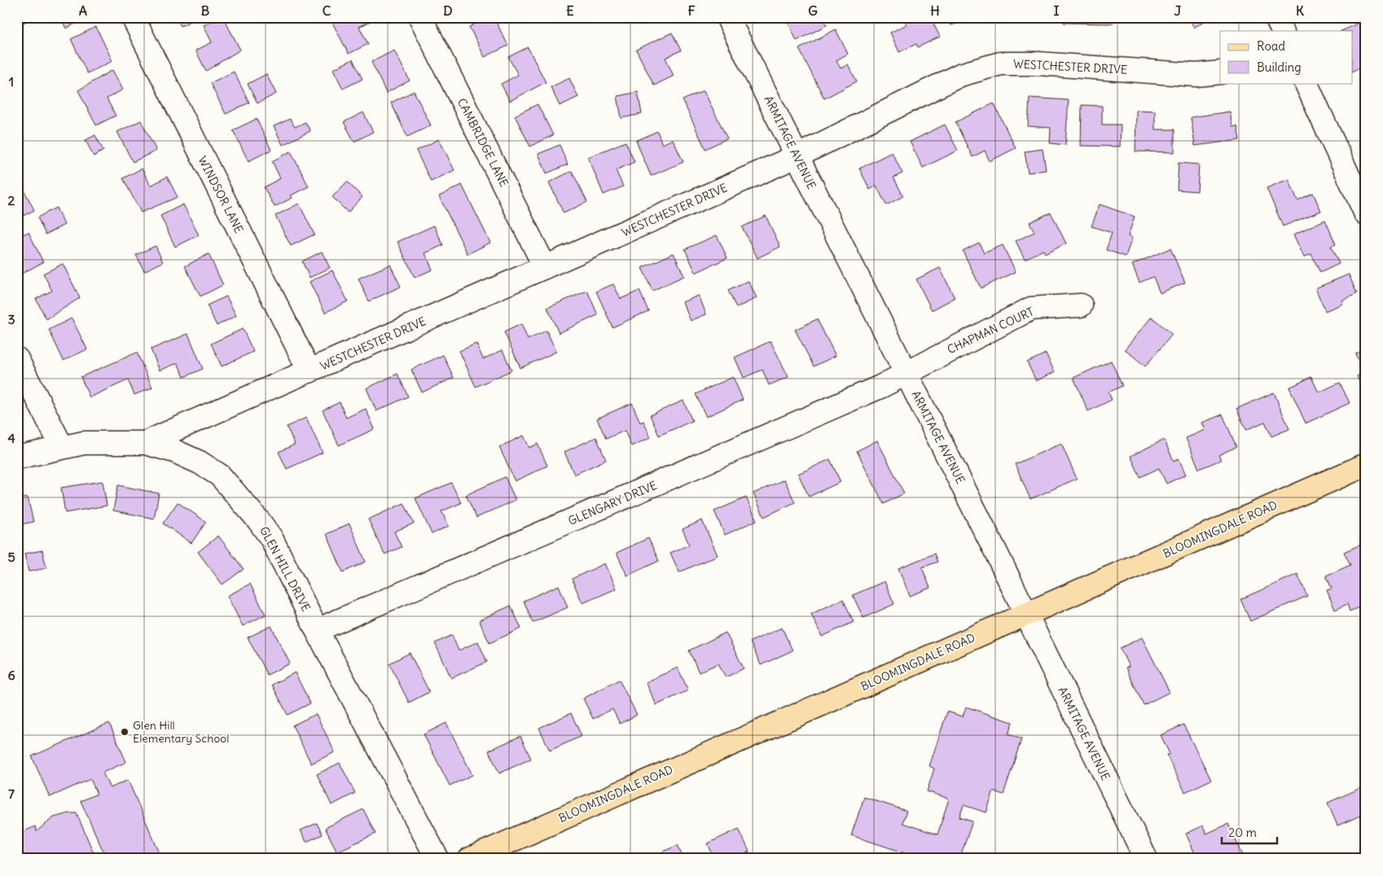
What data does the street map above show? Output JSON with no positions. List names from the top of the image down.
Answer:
{
  "streets": {
    "main road": ["BLOOMINGDALE ROAD"],
    "street": [
      "WESTCHESTER DRIVE",
      "CAMBRIDGE LANE",
      "ARMITAGE AVENUE",
      "WINDSOR LANE",
      "CHAPMAN COURT",
      "GLENGARY DRIVE",
      "GLEN HILL DRIVE"
    ]
  },
  "crossings": [
    ["WESTCHESTER DRIVE", "CAMBRIDGE LANE"],
    ["WESTCHESTER DRIVE", "ARMITAGE AVENUE"],
    ["WESTCHESTER DRIVE", "WINDSOR LANE"],
    ["WESTCHESTER DRIVE", "GLEN HILL DRIVE"],
    ["ARMITAGE AVENUE", "CHAPMAN COURT"],
    ["ARMITAGE AVENUE", "GLENGARY DRIVE"],
    ["ARMITAGE AVENUE", "BLOOMINGDALE ROAD"],
    ["CHAPMAN COURT", "GLENGARY DRIVE"],
    ["GLENGARY DRIVE", "GLEN HILL DRIVE"]
  ],
  "places": ["Glen Hill Elementary School"],
  "legend": ["Road", "Building"],
  "scale_bar": "20 m",
  "grid": {
    "columns": [
      "A",
      "B",
      "C",
      "D",
      "E",
      "F",
      "G",
      "H",
      "I",
      "J",
      "K"
    ],
    "rows": [
      "1",
      "2",
      "3",
      "4",
      "5",
      "6",
      "7"
    ]
  }
}
